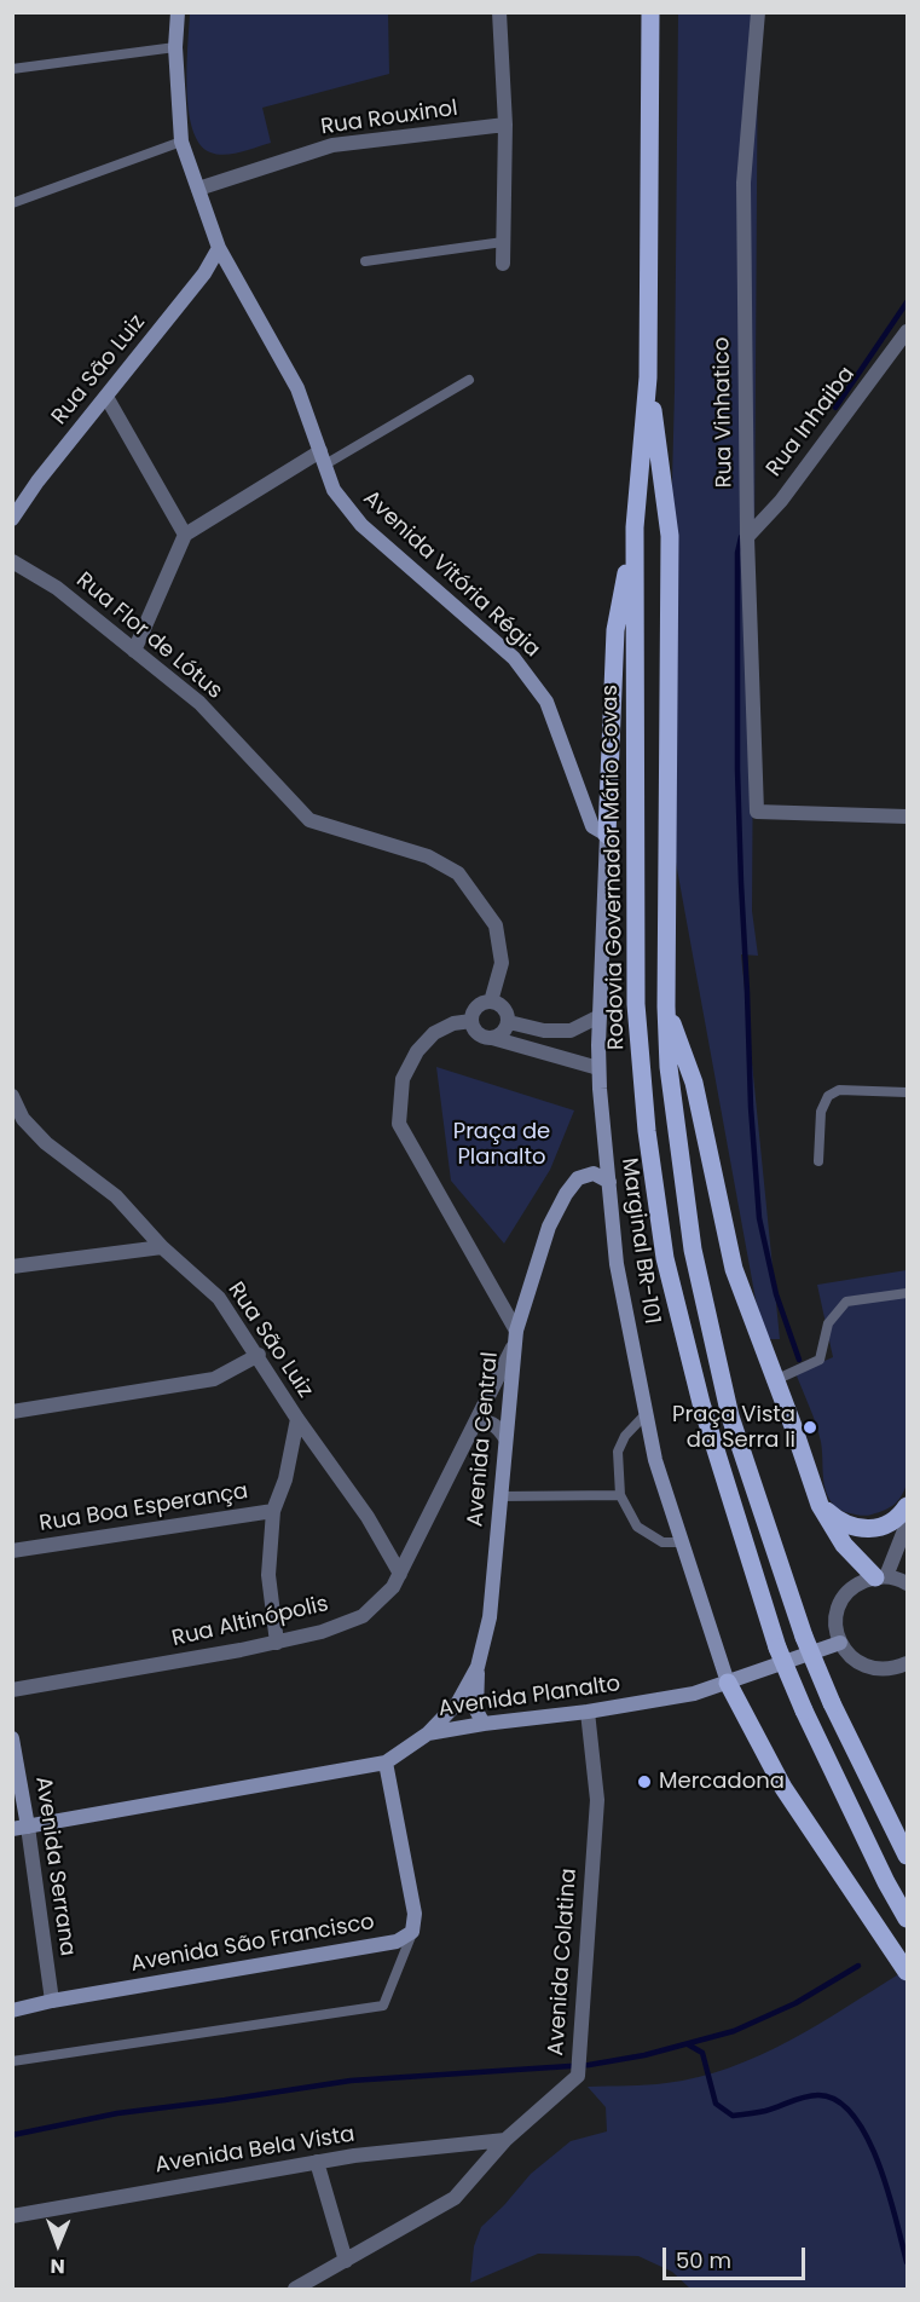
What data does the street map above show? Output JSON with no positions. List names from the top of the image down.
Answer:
{
  "streets": {
    "main road": ["Rodovia Governador Mário Covas"],
    "street": [
      "Rua Rouxinol",
      "Rua São Luiz",
      "Rua Vinhatico",
      "Rua Inhaiba",
      "Avenida Vitória Régia",
      "Rua Flor de Lótus",
      "Marginal BR-101",
      "Avenida Central",
      "Rua Boa Esperança",
      "Rua Altinópolis",
      "Avenida Planalto",
      "Avenida Serrana",
      "Avenida São Francisco",
      "Avenida Colatina",
      "Avenida Bela Vista"
    ]
  },
  "crossings": [
    ["Rua Rouxinol", "Avenida Vitória Régia"],
    ["Rua São Luiz", "Avenida Vitória Régia"],
    ["Rua São Luiz", "Rua Boa Esperança"],
    ["Rua São Luiz", "Rua Altinópolis"],
    ["Rua Vinhatico", "Rua Inhaiba"],
    ["Avenida Vitória Régia", "Marginal BR-101"],
    ["Marginal BR-101", "Avenida Central"],
    ["Marginal BR-101", "Avenida Planalto"],
    ["Avenida Central", "Rua Altinópolis"],
    ["Avenida Central", "Avenida Planalto"],
    ["Avenida Planalto", "Avenida Serrana"],
    ["Avenida Planalto", "Avenida Colatina"],
    ["Avenida Serrana", "Avenida São Francisco"],
    ["Avenida Colatina", "Avenida Bela Vista"]
  ],
  "parks": ["Praça de Planalto"],
  "places": ["Praça Vista da Serra Ii", "Mercadona"],
  "scale_bar": "50 m",
  "north": "bottom"
}
